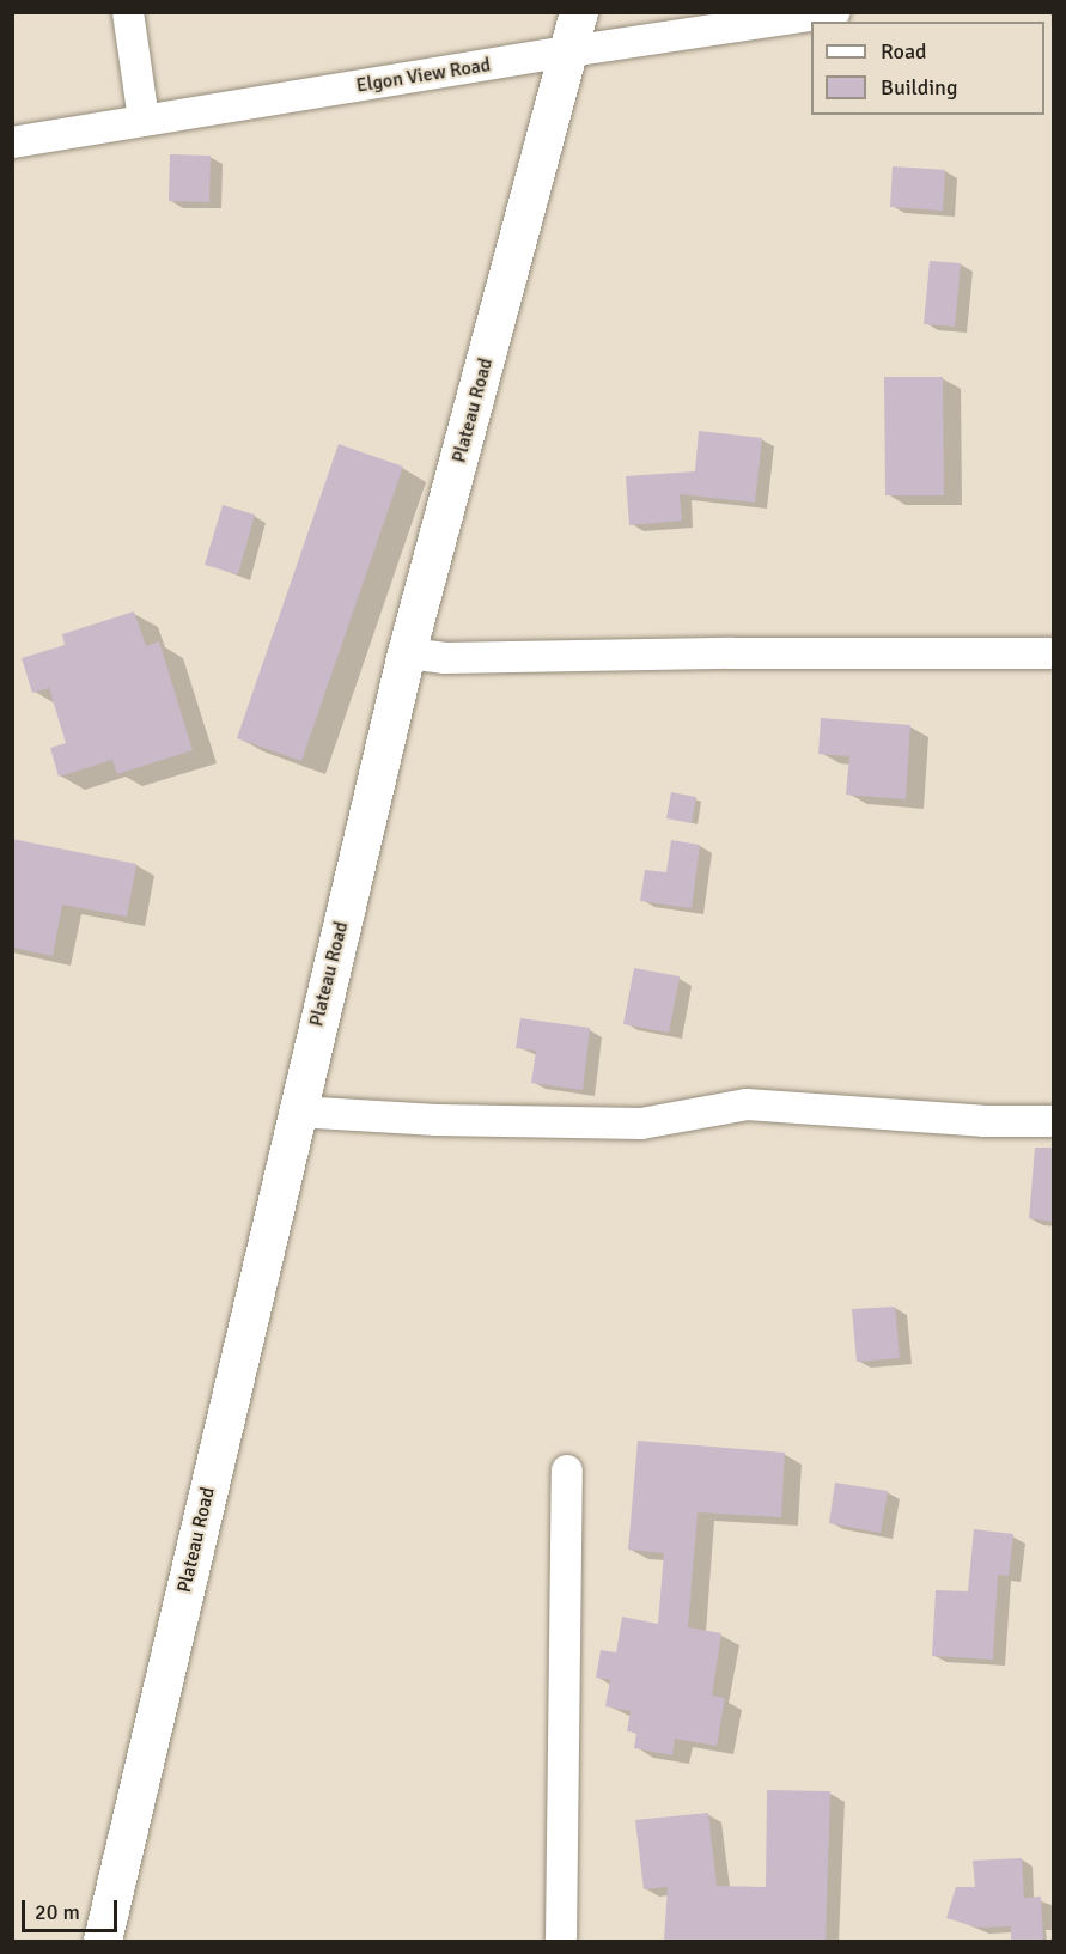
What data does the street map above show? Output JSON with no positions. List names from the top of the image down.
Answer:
{
  "streets": {
    "street": ["Elgon View Road", "Plateau Road"]
  },
  "crossings": [
    ["Elgon View Road", "Plateau Road"]
  ],
  "legend": ["Road", "Building"],
  "scale_bar": "20 m"
}
